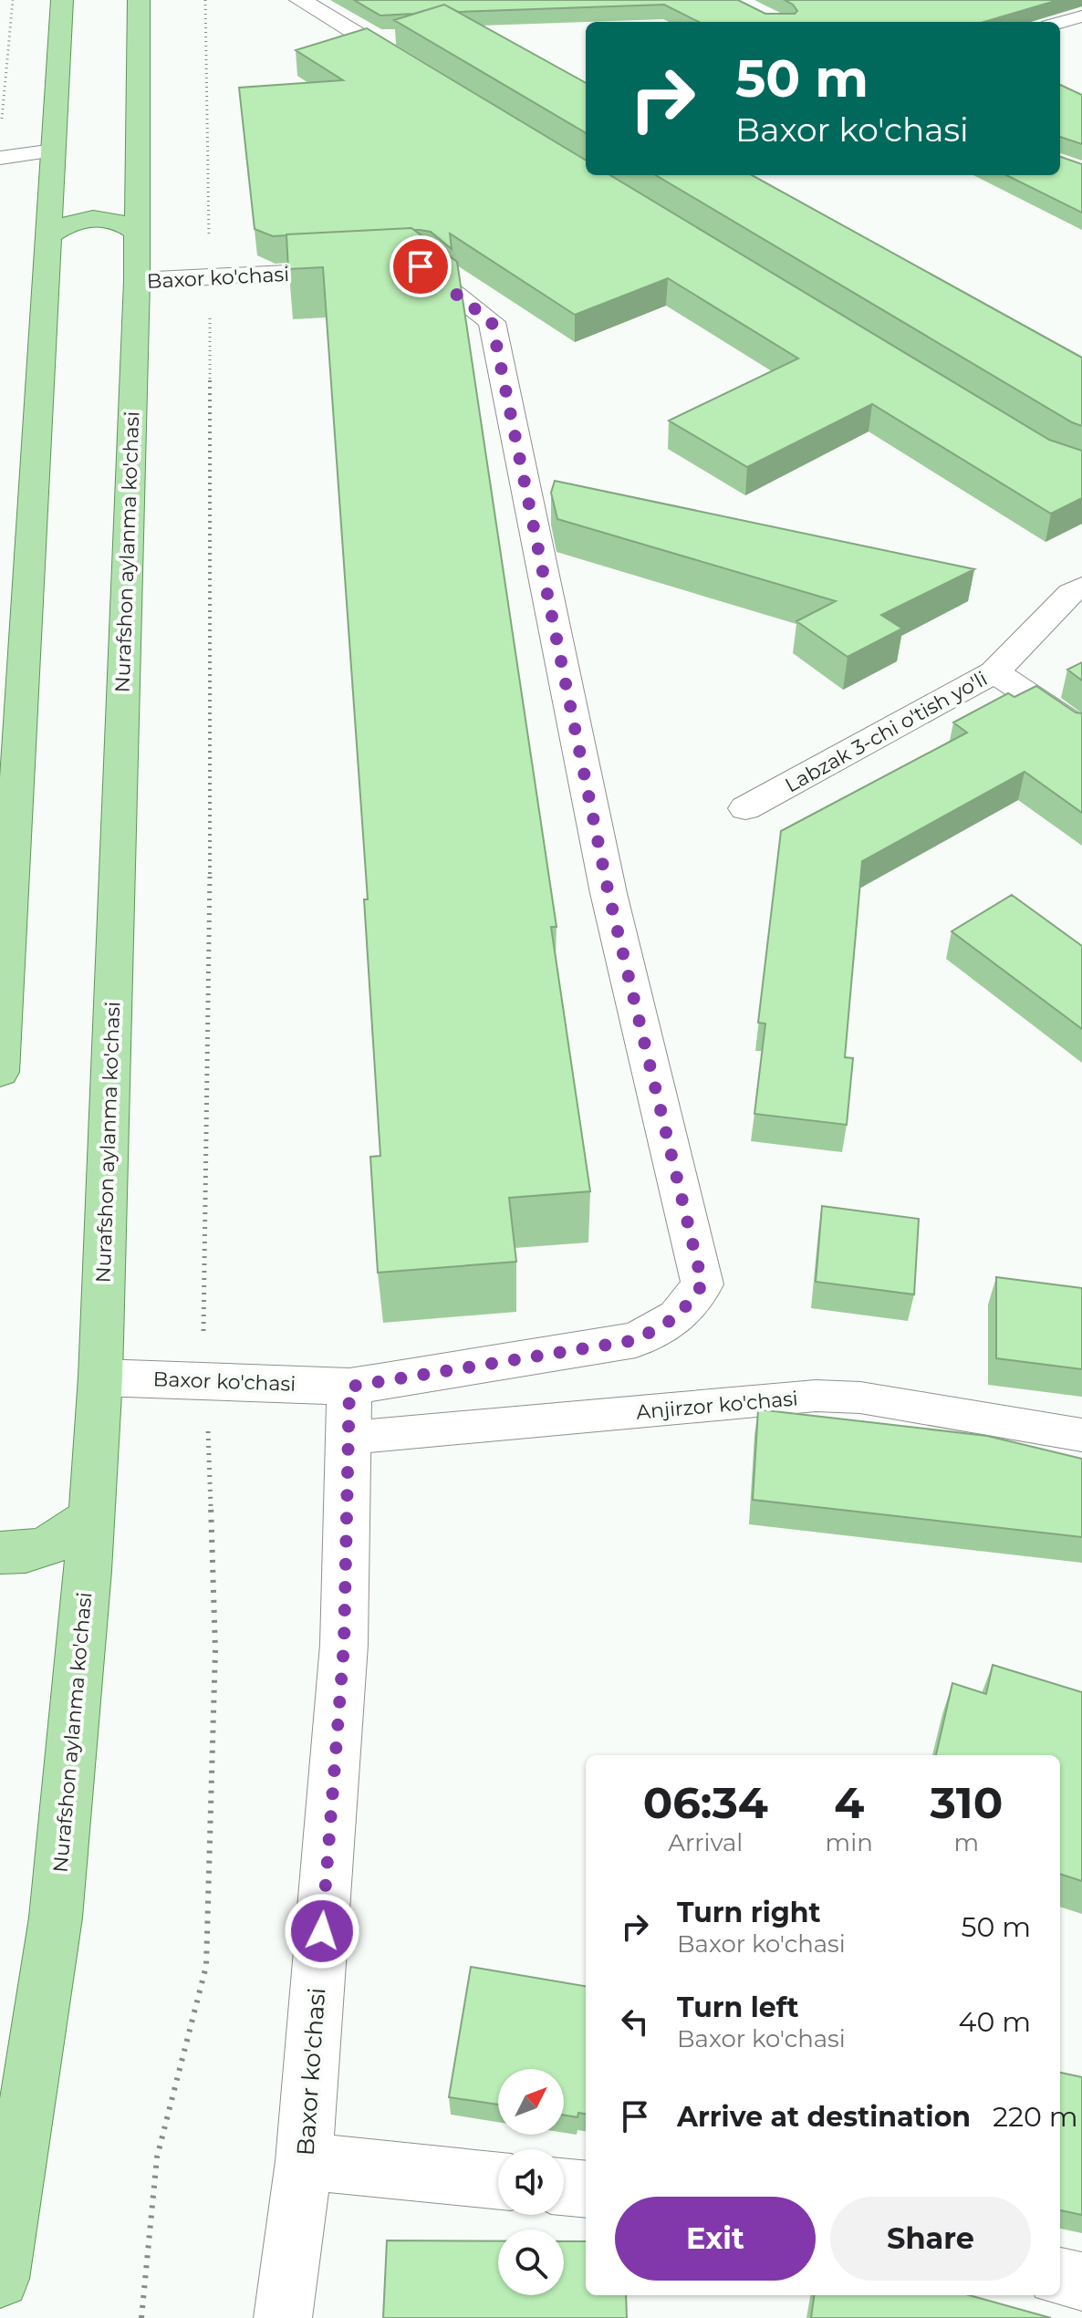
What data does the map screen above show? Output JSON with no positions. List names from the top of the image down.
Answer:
{
  "streets": {
    "main road": ["Nurafshon aylanma ko'chasi"],
    "street": ["Baxor ko'chasi", "Labzak 3-chi o'tish yo'li"],
    "lane": ["Anjirzor ko'chasi"]
  },
  "crossings": [
    ["Baxor ko'chasi", "Nurafshon aylanma ko'chasi"],
    ["Baxor ko'chasi", "Anjirzor ko'chasi"]
  ],
  "north": "top right",
  "page": {
    "turn": ["50 m", "Baxor ko'chasi"],
    "eta": [
      "06:34",
      "Arrival",
      "4",
      "min",
      "310",
      "m"
    ],
    "list": [
      {
        "name": "Turn right",
        "note": "Baxor ko'chasi",
        "value": "50 m"
      },
      {
        "name": "Turn left",
        "note": "Baxor ko'chasi",
        "value": "40 m"
      },
      {
        "name": "Arrive at destination",
        "value": "220 m"
      }
    ],
    "buttons": ["Exit", "Share"]
  }
}
